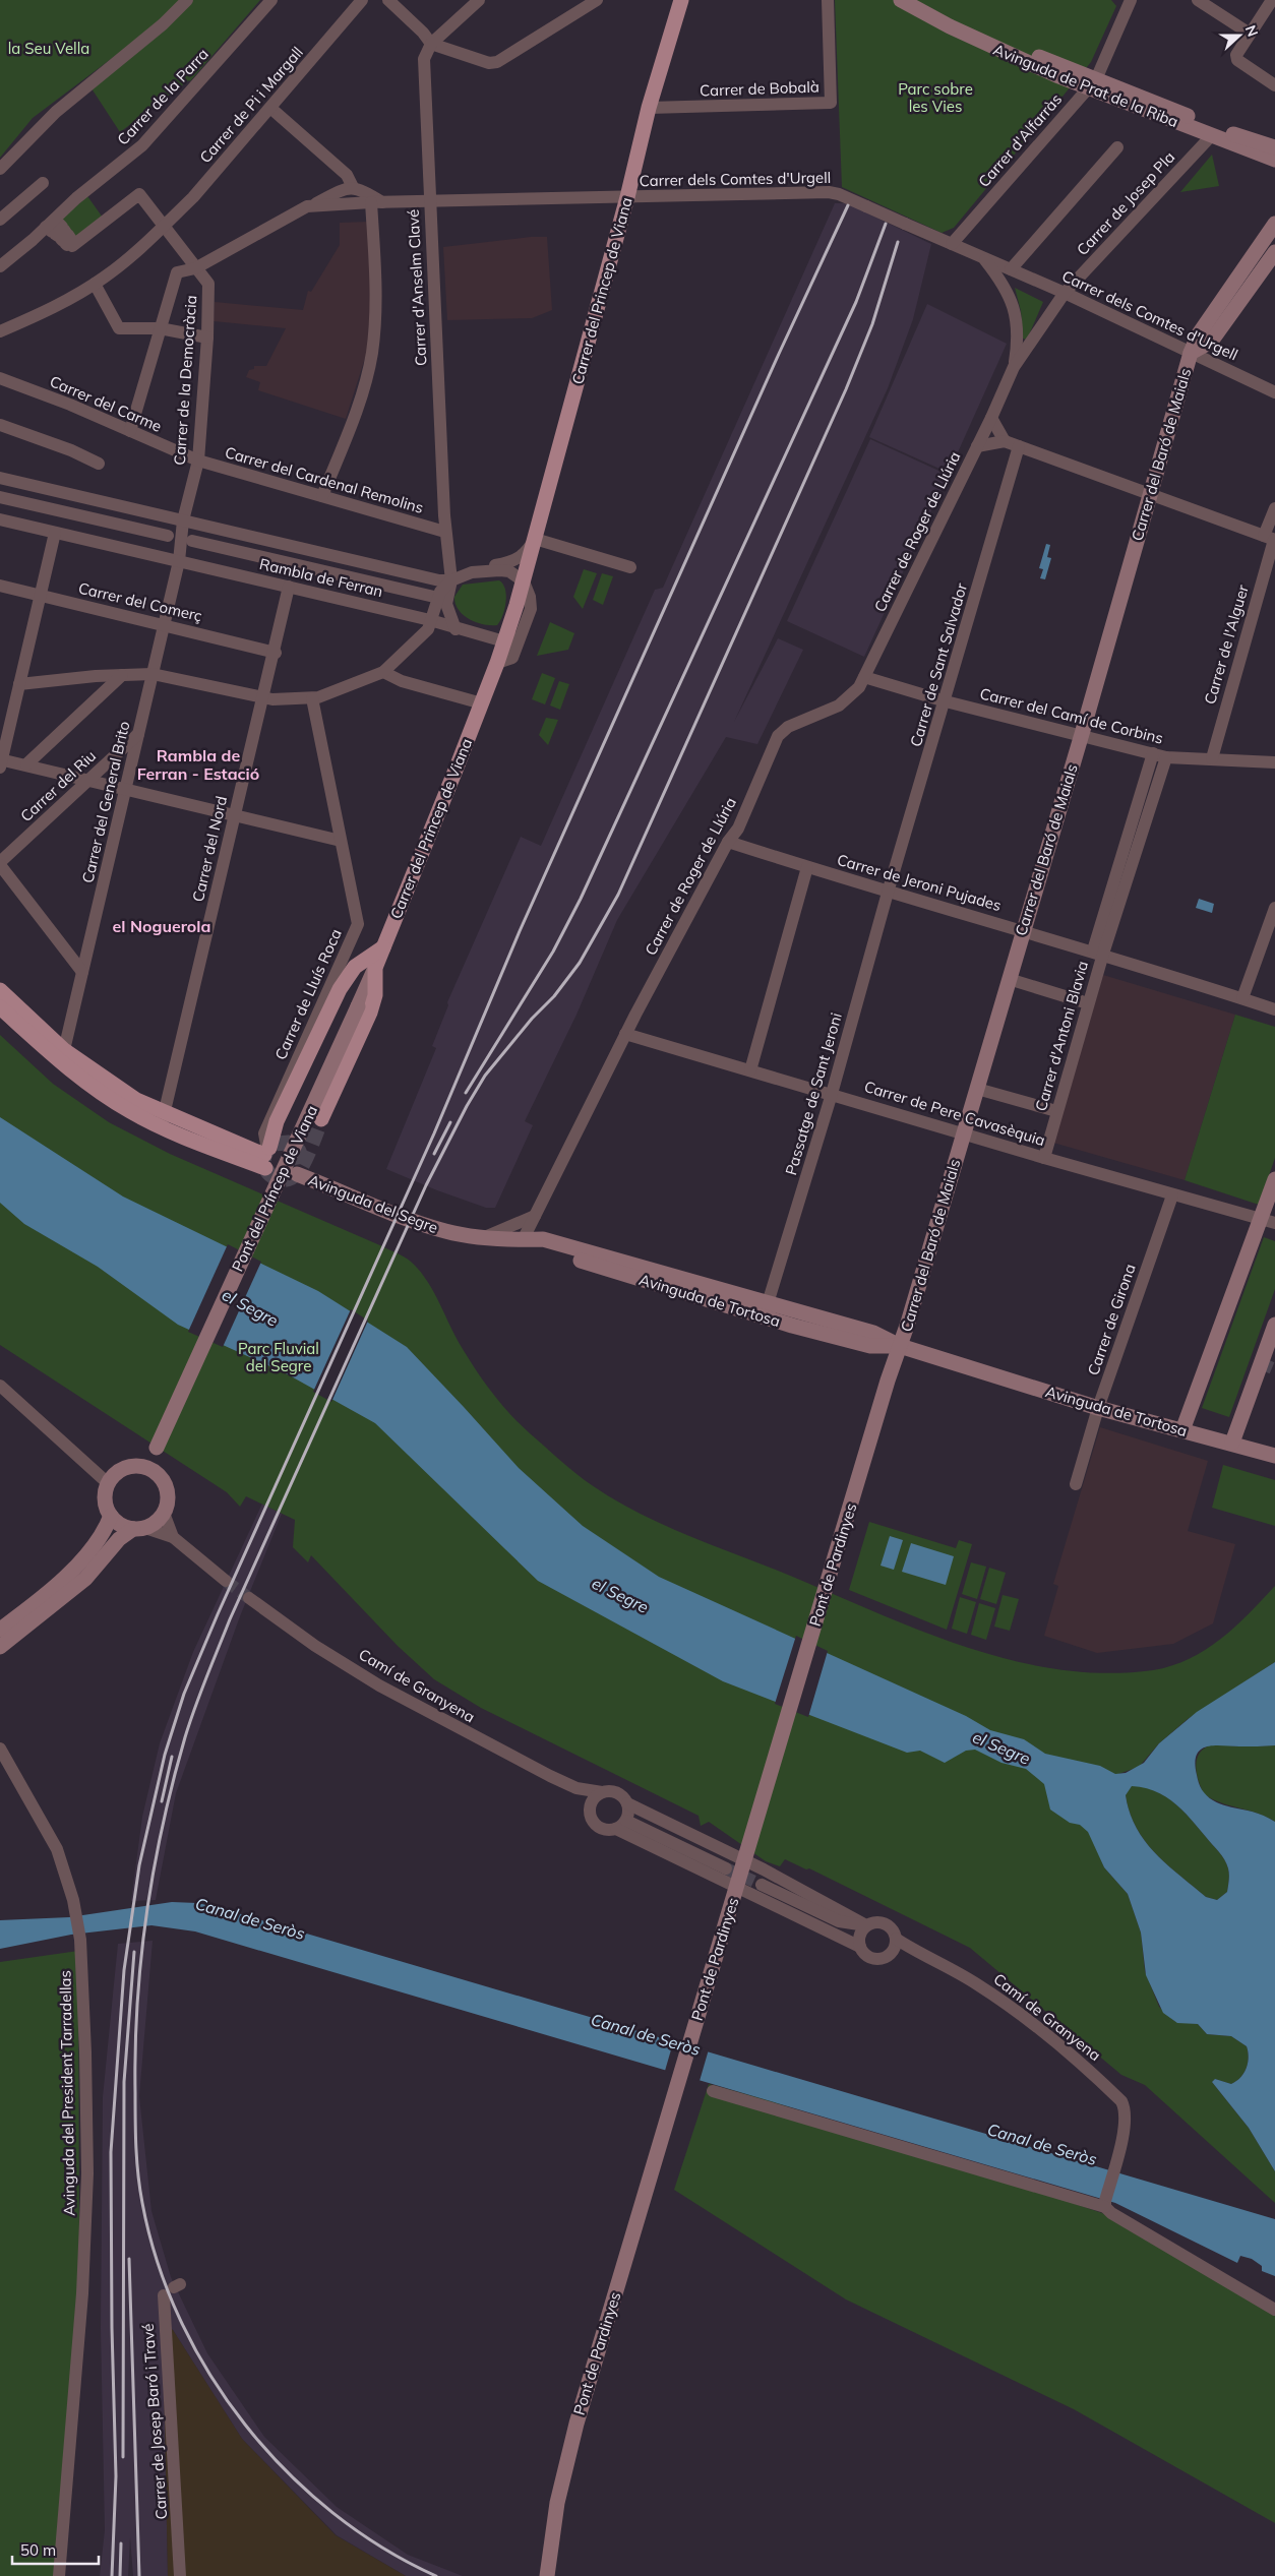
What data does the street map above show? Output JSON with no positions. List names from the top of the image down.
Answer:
{
  "streets": {
    "main road": [
      "Avinguda de Prat de la Riba",
      "Carrer del Princep de Viana",
      "Carrer del Baró de Maials",
      "Pont del Príncep de Viana",
      "Avinguda del Segre",
      "Avinguda de Tortosa",
      "Pont de Pardinyes"
    ],
    "street": [
      "Carrer de Bobalà",
      "Carrer de la Parra",
      "Carrer de Pi i Margall",
      "Carrer d'Alfarràs",
      "Carrer dels Comtes d'Urgell",
      "Carrer de Josep Pla",
      "Carrer d'Anselm Clavé",
      "Carrer de la Democràcia",
      "Carrer del Carme",
      "Carrer del Cardenal Remolins",
      "Carrer de Roger de Llúria",
      "Rambla de Ferran",
      "Carrer del Comerç",
      "Carrer de l'Alguer",
      "Carrer de Sant Salvador",
      "Carrer del Camí de Corbins",
      "Carrer del Riu",
      "Carrer del General Brito",
      "Carrer del Nord",
      "Carrer de Jeroni Pujades",
      "Carrer de Lluís Roca",
      "Carrer d'Antoni Blavia",
      "Passatge de Sant Jeroni",
      "Carrer de Pere Cavasèquia",
      "Carrer de Girona",
      "Camí de Granyena",
      "Avinguda del President Tarradellas",
      "Carrer de Josep Baró i Travé"
    ]
  },
  "crossings": [
    ["Avinguda de Prat de la Riba", "Carrer d'Alfarràs"],
    ["Avinguda de Prat de la Riba", "Carrer de Josep Pla"],
    ["Carrer de Bobalà", "Carrer del Princep de Viana"],
    ["Carrer de la Parra", "Carrer de la Democràcia"],
    ["Carrer de Pi i Margall", "Carrer de la Democràcia"],
    ["Carrer d'Alfarràs", "Carrer dels Comtes d'Urgell"],
    ["Carrer dels Comtes d'Urgell", "Carrer de Josep Pla"],
    ["Carrer dels Comtes d'Urgell", "Carrer d'Anselm Clavé"],
    ["Carrer dels Comtes d'Urgell", "Carrer del Princep de Viana"],
    ["Carrer dels Comtes d'Urgell", "Carrer de la Democràcia"],
    ["Carrer dels Comtes d'Urgell", "Carrer del Baró de Maials"],
    ["Carrer dels Comtes d'Urgell", "Carrer de Roger de Llúria"],
    ["Carrer de Josep Pla", "Carrer de Roger de Llúria"],
    ["Carrer d'Anselm Clavé", "Carrer del Princep de Viana"],
    ["Carrer d'Anselm Clavé", "Carrer del Cardenal Remolins"],
    ["Carrer d'Anselm Clavé", "Rambla de Ferran"],
    ["Carrer del Princep de Viana", "Rambla de Ferran"],
    ["Carrer del Princep de Viana", "Pont del Príncep de Viana"],
    ["Carrer de la Democràcia", "Carrer del Carme"],
    ["Carrer de la Democràcia", "Carrer del Cardenal Remolins"],
    ["Carrer de la Democràcia", "Rambla de Ferran"],
    ["Carrer del Carme", "Carrer del Cardenal Remolins"],
    ["Carrer del Baró de Maials", "Carrer del Camí de Corbins"],
    ["Carrer del Baró de Maials", "Carrer de Jeroni Pujades"],
    ["Carrer del Baró de Maials", "Carrer de Pere Cavasèquia"],
    ["Carrer del Baró de Maials", "Avinguda de Tortosa"],
    ["Carrer del Baró de Maials", "Pont de Pardinyes"],
    ["Carrer de Roger de Llúria", "Carrer del Camí de Corbins"],
    ["Carrer de Roger de Llúria", "Carrer de Jeroni Pujades"],
    ["Carrer de Roger de Llúria", "Carrer de Pere Cavasèquia"],
    ["Carrer de Roger de Llúria", "Avinguda de Tortosa"],
    ["Rambla de Ferran", "Carrer del General Brito"],
    ["Carrer del Comerç", "Carrer del General Brito"],
    ["Carrer del Comerç", "Carrer del Nord"],
    ["Carrer de l'Alguer", "Carrer del Camí de Corbins"],
    ["Carrer de Sant Salvador", "Carrer del Camí de Corbins"],
    ["Carrer de Sant Salvador", "Carrer de Jeroni Pujades"],
    ["Carrer de Sant Salvador", "Passatge de Sant Jeroni"],
    ["Carrer del Camí de Corbins", "Carrer d'Antoni Blavia"],
    ["Carrer del Riu", "Carrer del General Brito"],
    ["Carrer de Jeroni Pujades", "Carrer d'Antoni Blavia"],
    ["Carrer de Jeroni Pujades", "Passatge de Sant Jeroni"],
    ["Carrer d'Antoni Blavia", "Carrer de Pere Cavasèquia"],
    ["Passatge de Sant Jeroni", "Carrer de Pere Cavasèquia"],
    ["Passatge de Sant Jeroni", "Avinguda de Tortosa"],
    ["Carrer de Pere Cavasèquia", "Carrer de Girona"],
    ["Avinguda del Segre", "Avinguda de Tortosa"],
    ["Avinguda de Tortosa", "Carrer de Girona"],
    ["Avinguda de Tortosa", "Pont de Pardinyes"]
  ],
  "districts": ["Rambla de Ferran - Estació", "el Noguerola"],
  "water": ["el Segre", "Canal de Seròs"],
  "parks": ["la Seu Vella", "Parc sobre les Vies", "Parc Fluvial del Segre"],
  "scale_bar": "50 m",
  "north": "right"
}
